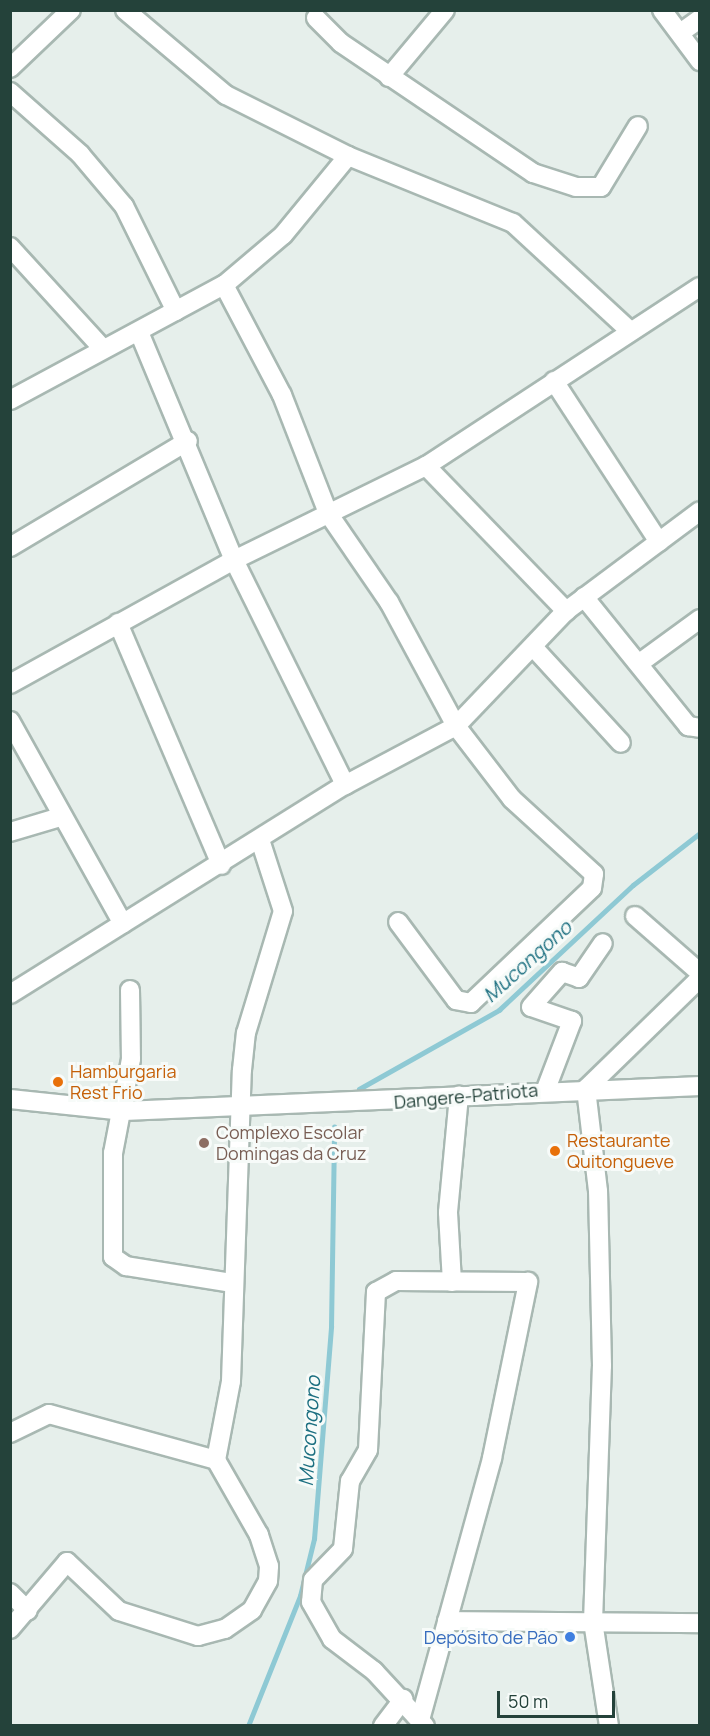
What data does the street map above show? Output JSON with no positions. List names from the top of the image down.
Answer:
{
  "streets": {
    "street": ["Dangere-Patriota"]
  },
  "water": ["Mucongono"],
  "places": [
    "Hamburgaria Rest Frio",
    "Complexo Escolar Domingas da Cruz",
    "Restaurante Quitongueve",
    "Depósito de Pão"
  ],
  "scale_bar": "50 m"
}
